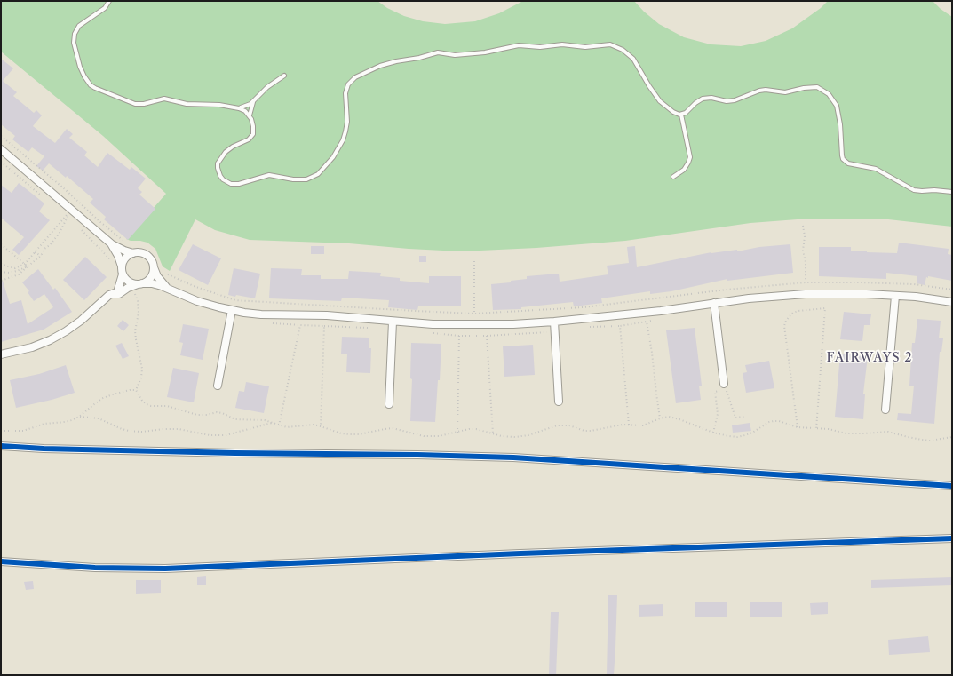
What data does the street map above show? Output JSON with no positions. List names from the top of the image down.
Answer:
{
  "districts": ["FAIRWAYS 2"]
}
